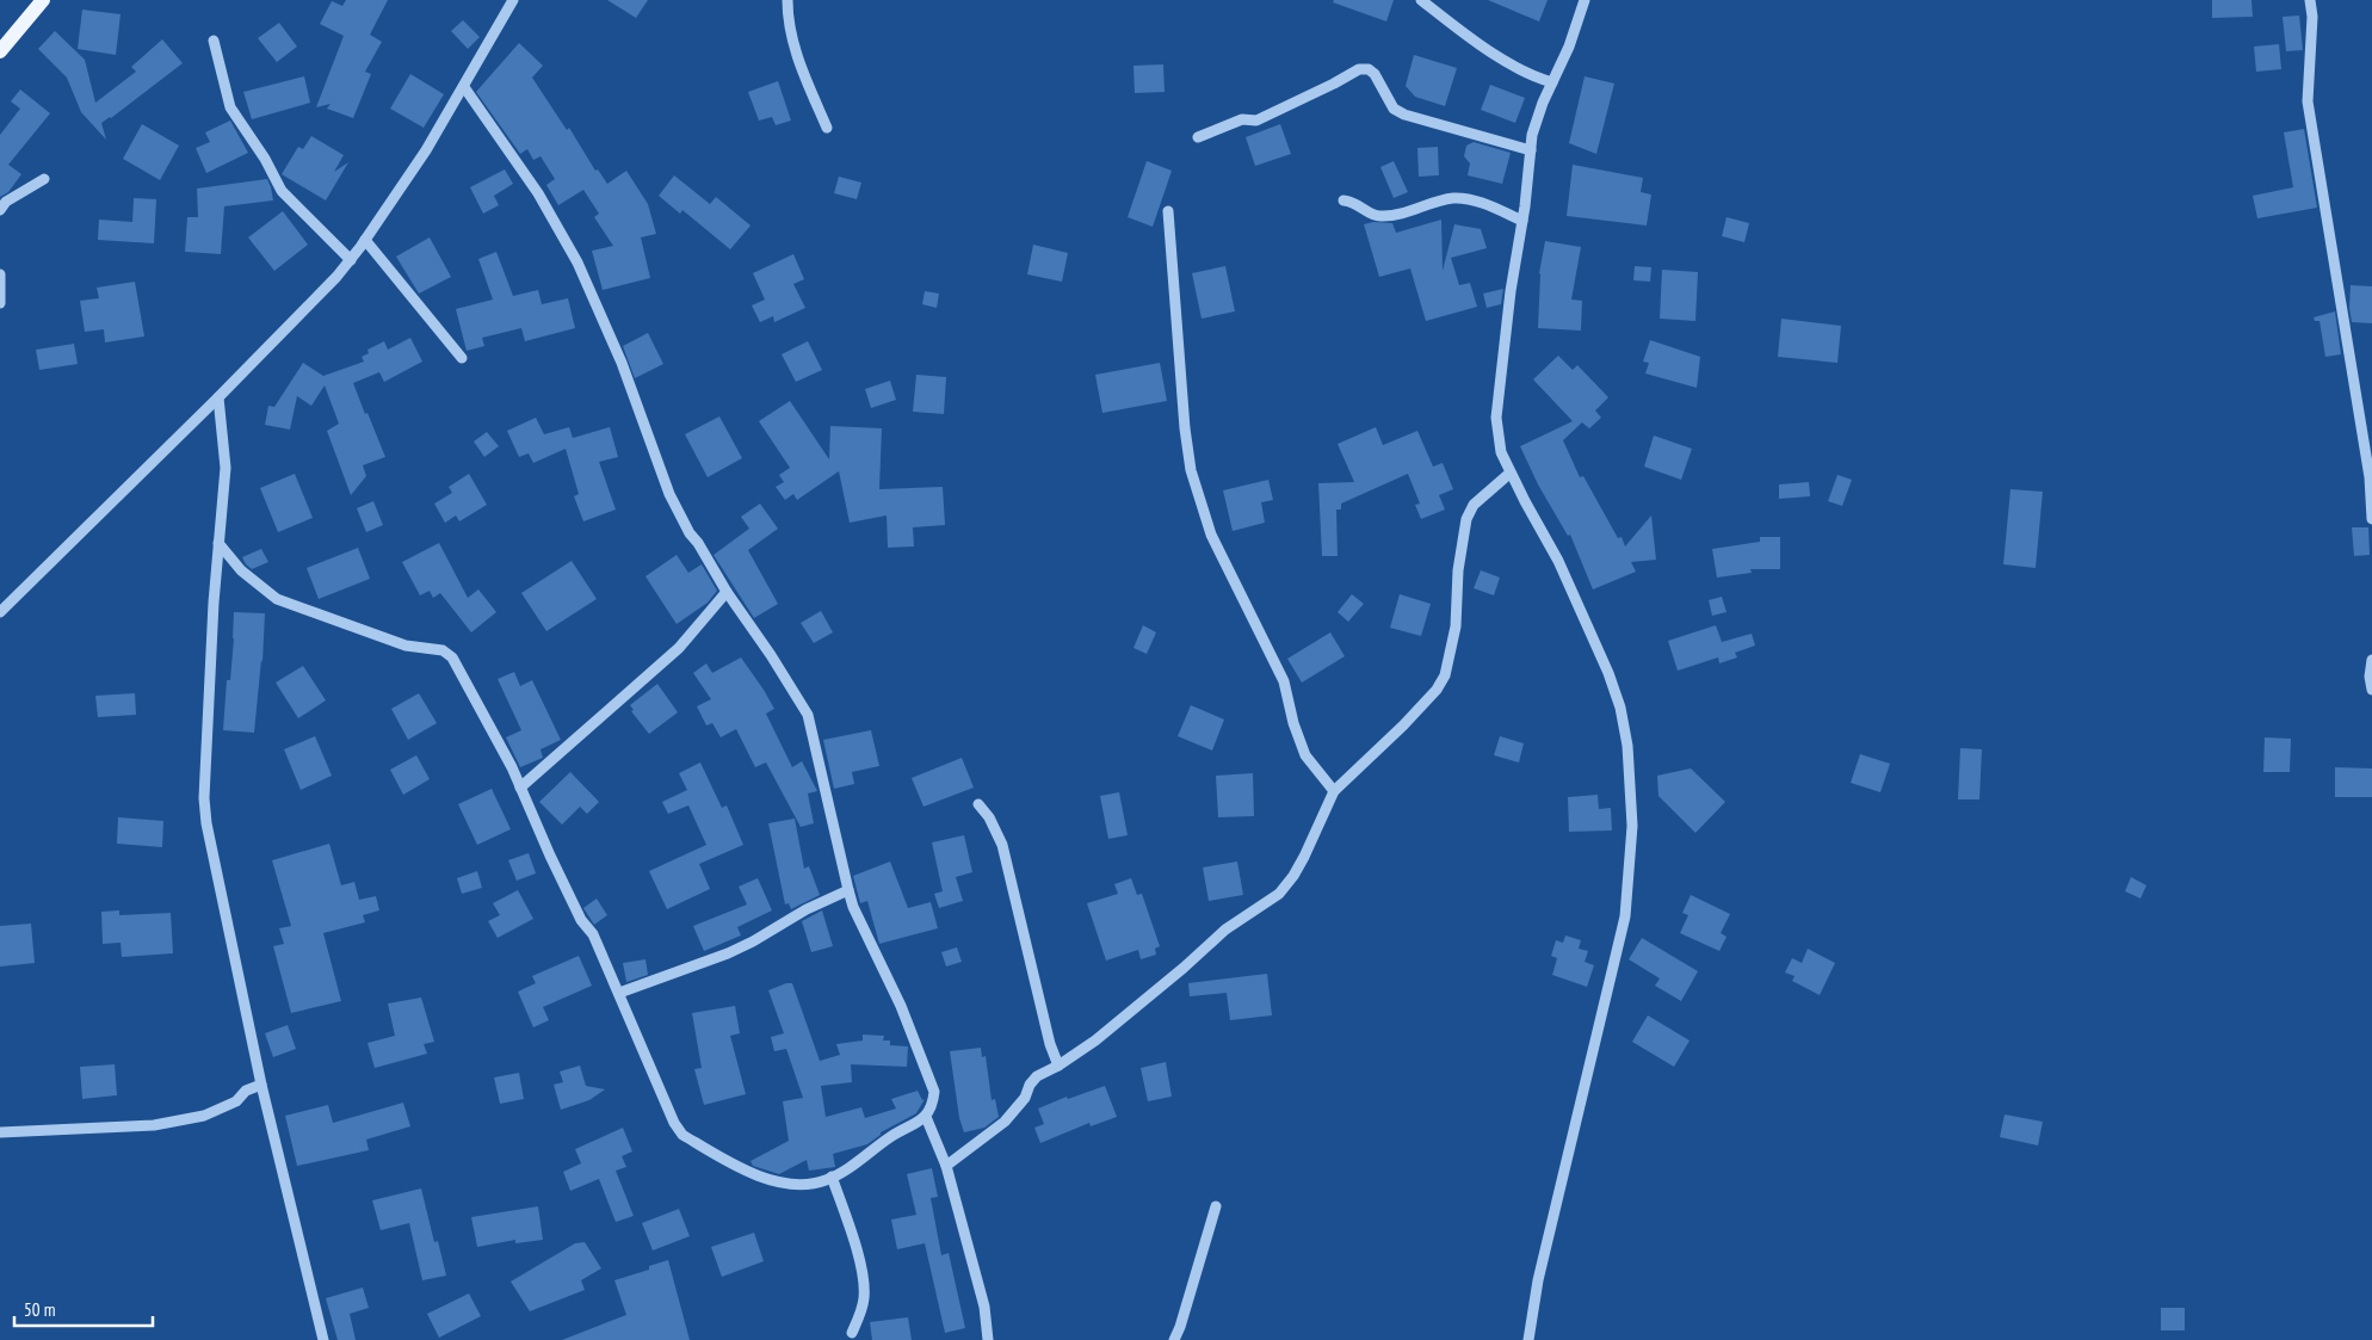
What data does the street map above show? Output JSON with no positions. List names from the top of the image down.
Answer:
{
  "scale_bar": "50 m"
}
